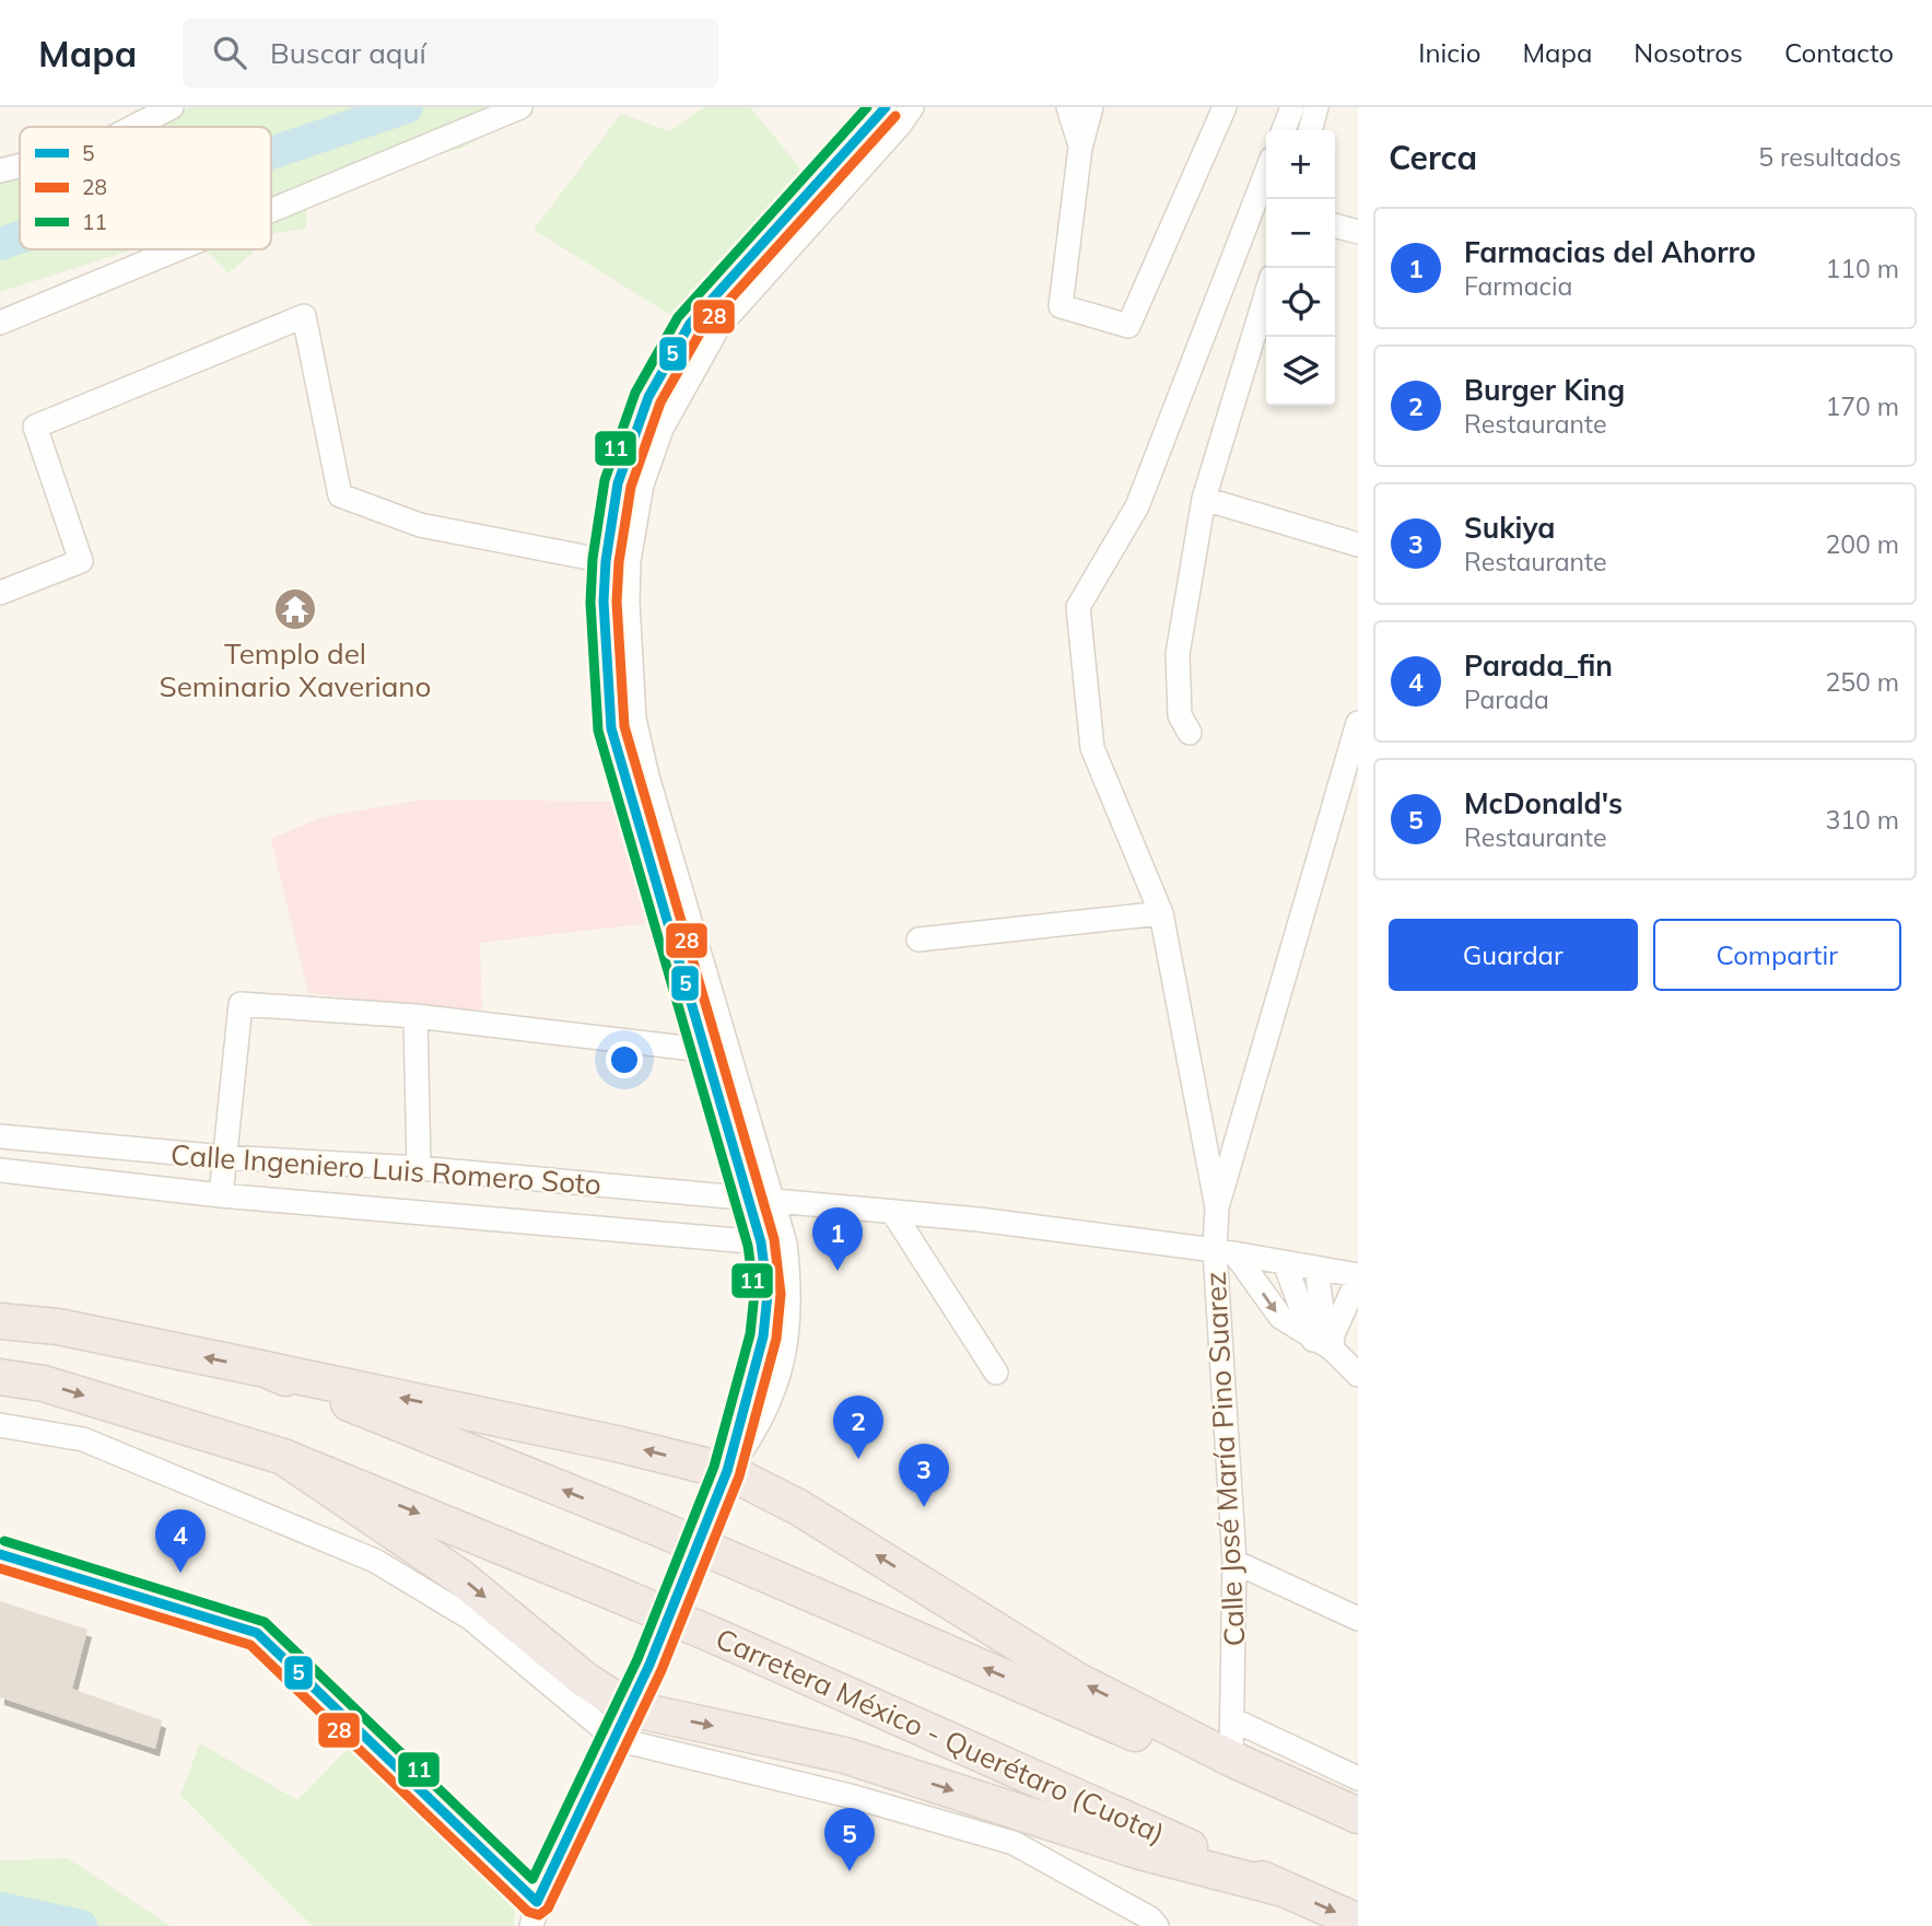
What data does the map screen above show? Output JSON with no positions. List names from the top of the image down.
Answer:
{
  "streets": {
    "highway": ["Carretera México - Querétaro (Cuota)"],
    "street": ["Calle Ingeniero Luis Romero Soto", "Calle José María Pino Suarez"]
  },
  "crossings": [
    ["Calle Ingeniero Luis Romero Soto", "Calle José María Pino Suarez"]
  ],
  "places": {
    "temple": ["Templo del Seminario Xaveriano"]
  },
  "lines": ["transit line 5", "transit line 11", "transit line 28"],
  "legend": ["5", "28", "11"],
  "page": {
    "header": "Mapa",
    "search": "Buscar aquí",
    "nav": [
      "Inicio",
      "Mapa",
      "Nosotros",
      "Contacto"
    ],
    "heading": ["Cerca", "5 resultados"],
    "map_buttons": ["+", "−"],
    "list": [
      {
        "mark": "1",
        "name": "Farmacias del Ahorro",
        "note": "Farmacia",
        "value": "110 m"
      },
      {
        "mark": "2",
        "name": "Burger King",
        "note": "Restaurante",
        "value": "170 m"
      },
      {
        "mark": "3",
        "name": "Sukiya",
        "note": "Restaurante",
        "value": "200 m"
      },
      {
        "mark": "4",
        "name": "Parada_fin",
        "note": "Parada",
        "value": "250 m"
      },
      {
        "mark": "5",
        "name": "McDonald's",
        "note": "Restaurante",
        "value": "310 m"
      }
    ],
    "buttons": ["Guardar", "Compartir"],
    "pins": [
      "1",
      "2",
      "3",
      "4",
      "5"
    ]
  }
}
